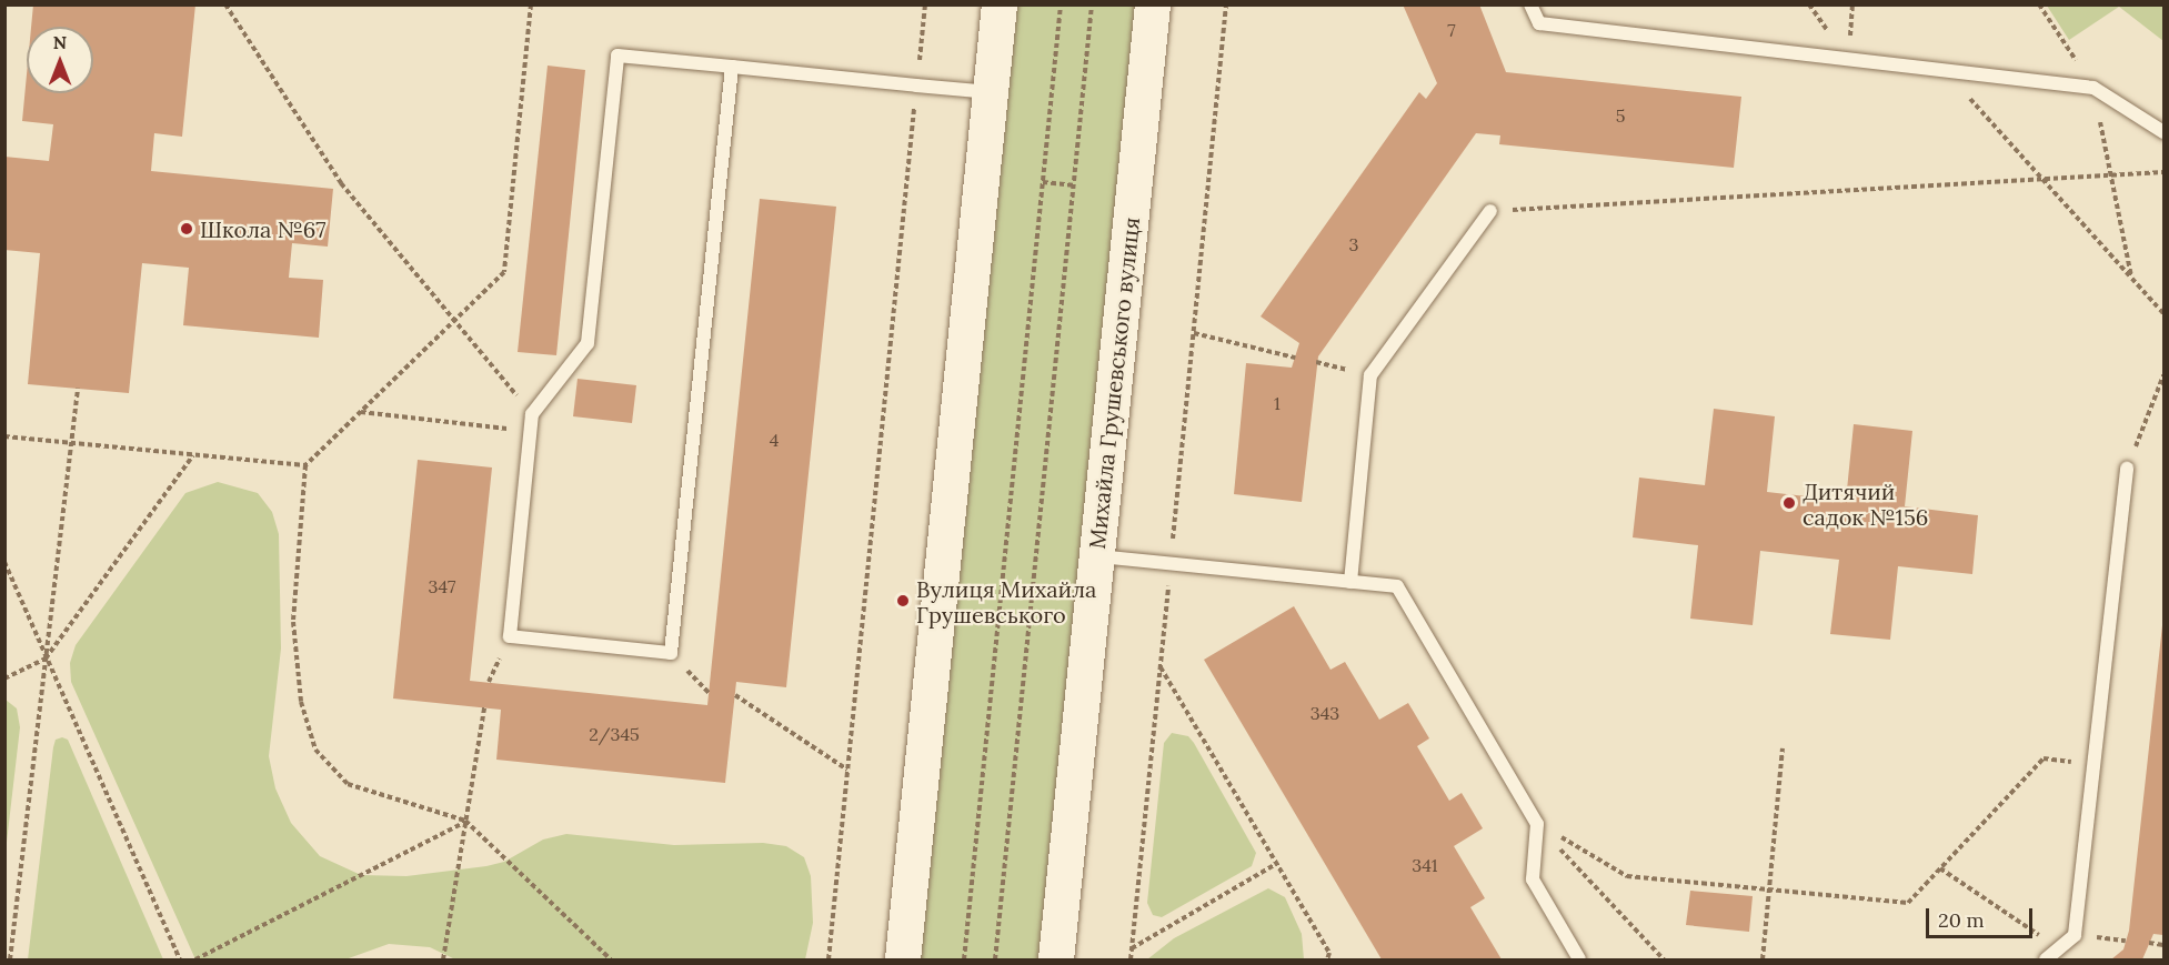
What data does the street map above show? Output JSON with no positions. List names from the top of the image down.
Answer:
{
  "streets": {
    "street": ["Михайла Грушевського вулиця"]
  },
  "places": ["Школа №67", "Дитячий садок №156", "Вулиця Михайла Грушевського"],
  "house_numbers": [
    "7",
    "5",
    "3",
    "1",
    "4",
    "347",
    "343",
    "2/345",
    "341"
  ],
  "scale_bar": "20 m",
  "north": "top"
}
